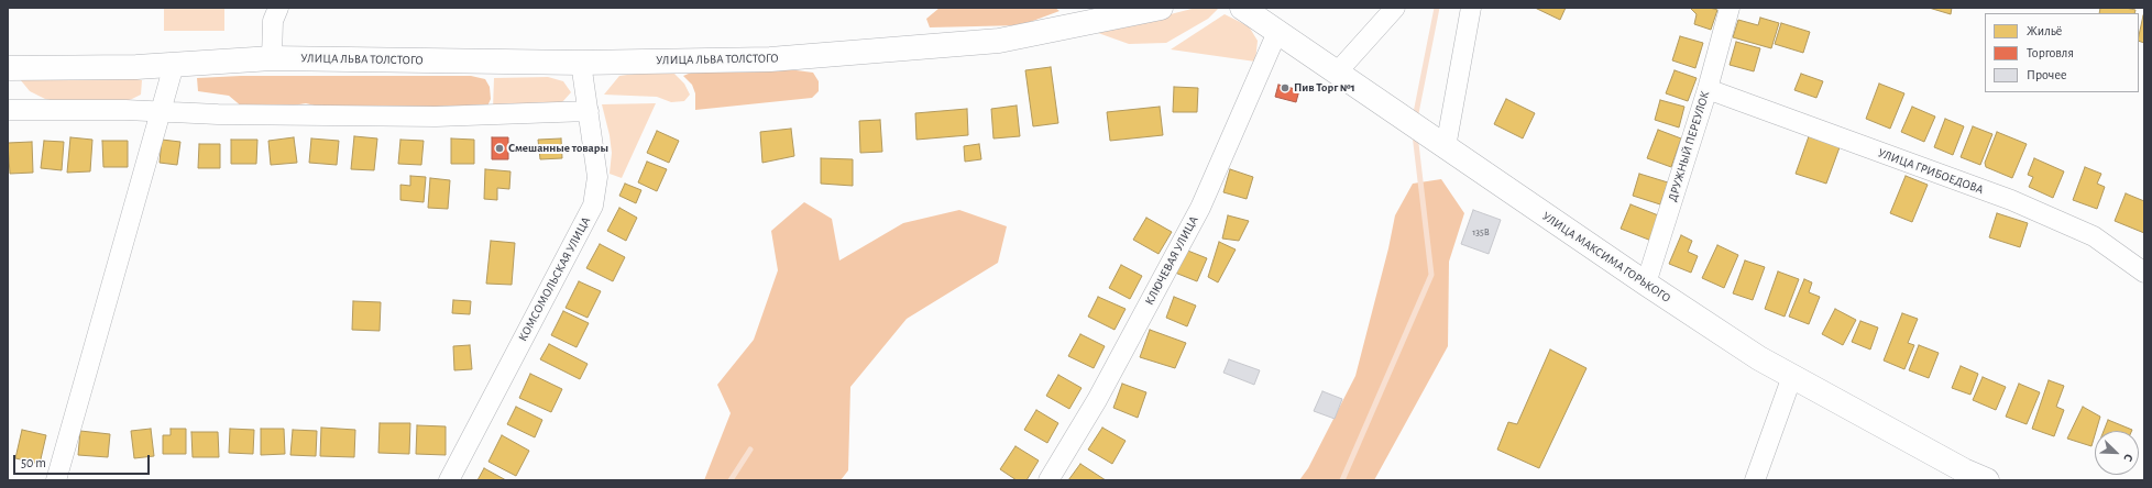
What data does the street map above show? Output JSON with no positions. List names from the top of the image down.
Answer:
{
  "streets": {
    "street": [
      "УЛИЦА ЛЬВА ТОЛСТОГО",
      "ДРУЖНЫЙ ПЕРЕУЛОК",
      "УЛИЦА ГРИБОЕДОВА",
      "УЛИЦА МАКСИМА ГОРЬКОГО",
      "КЛЮЧЕВАЯ УЛИЦА",
      "КОМСОМОЛЬСКАЯ УЛИЦА"
    ]
  },
  "crossings": [
    ["УЛИЦА ЛЬВА ТОЛСТОГО", "КОМСОМОЛЬСКАЯ УЛИЦА"],
    ["ДРУЖНЫЙ ПЕРЕУЛОК", "УЛИЦА ГРИБОЕДОВА"],
    ["ДРУЖНЫЙ ПЕРЕУЛОК", "УЛИЦА МАКСИМА ГОРЬКОГО"],
    ["УЛИЦА МАКСИМА ГОРЬКОГО", "КЛЮЧЕВАЯ УЛИЦА"]
  ],
  "places": ["Пив Торг №1", "Смешанные товары"],
  "house_numbers": ["135В"],
  "legend": ["Жильё", "Торговля", "Прочее"],
  "scale_bar": "50 m",
  "north": "bottom right"
}
